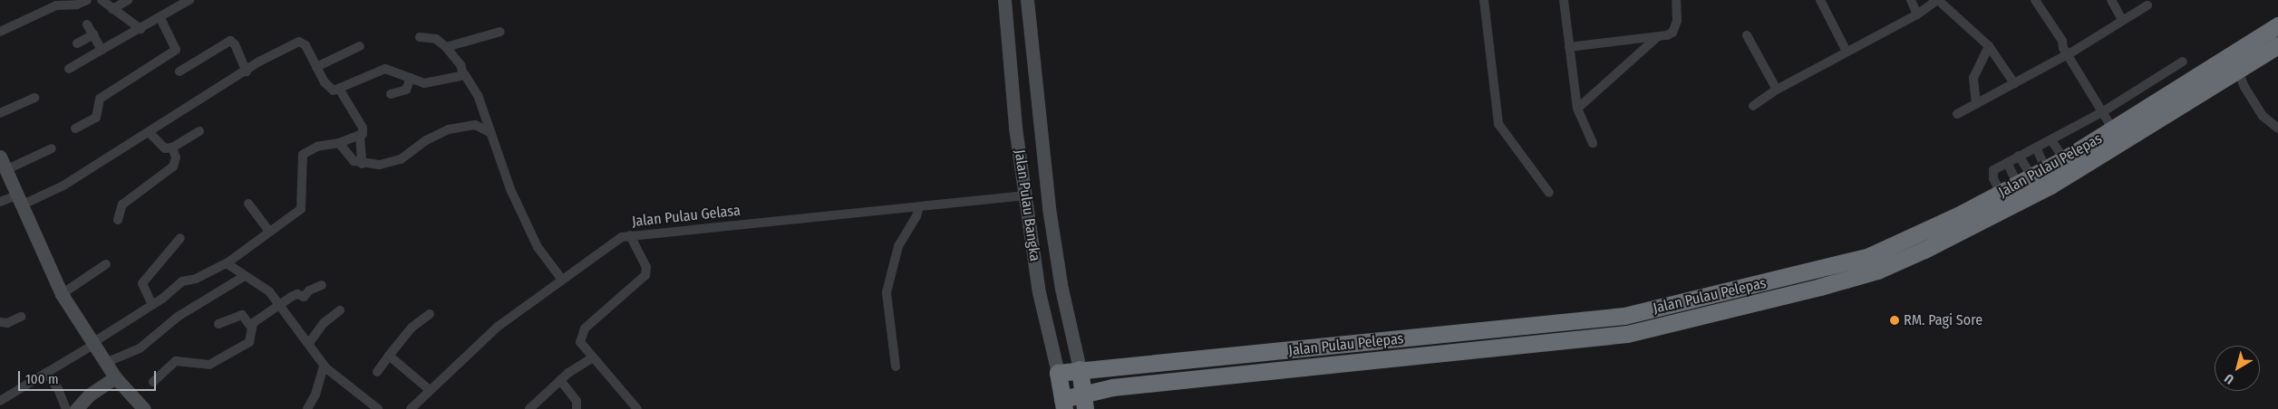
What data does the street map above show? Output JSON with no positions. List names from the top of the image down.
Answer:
{
  "streets": {
    "highway": ["Jalan Pulau Pelepas", "Jalan Pulau Bangka"],
    "street": ["Jalan Pulau Gelasa"]
  },
  "crossings": [
    ["Jalan Pulau Pelepas", "Jalan Pulau Bangka"],
    ["Jalan Pulau Bangka", "Jalan Pulau Gelasa"]
  ],
  "places": ["RM. Pagi Sore"],
  "scale_bar": "100 m",
  "north": "bottom left"
}
